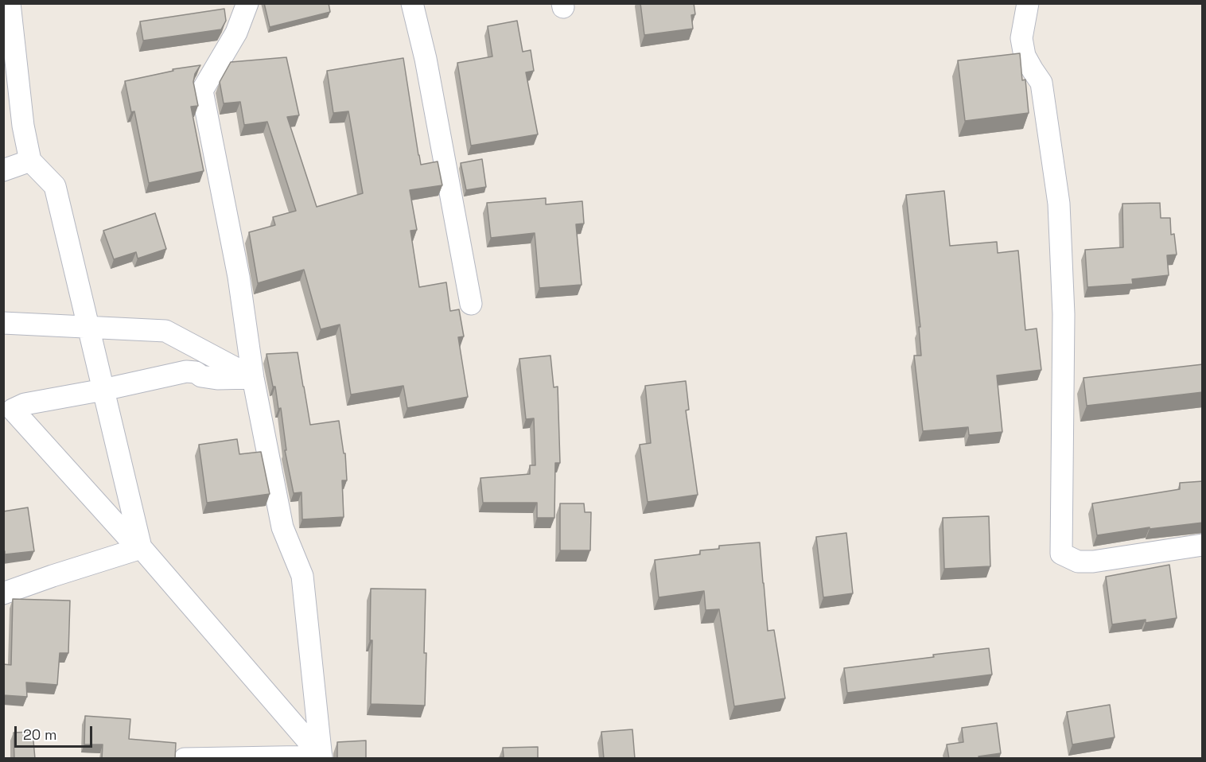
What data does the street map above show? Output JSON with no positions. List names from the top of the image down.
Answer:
{
  "scale_bar": "20 m"
}
